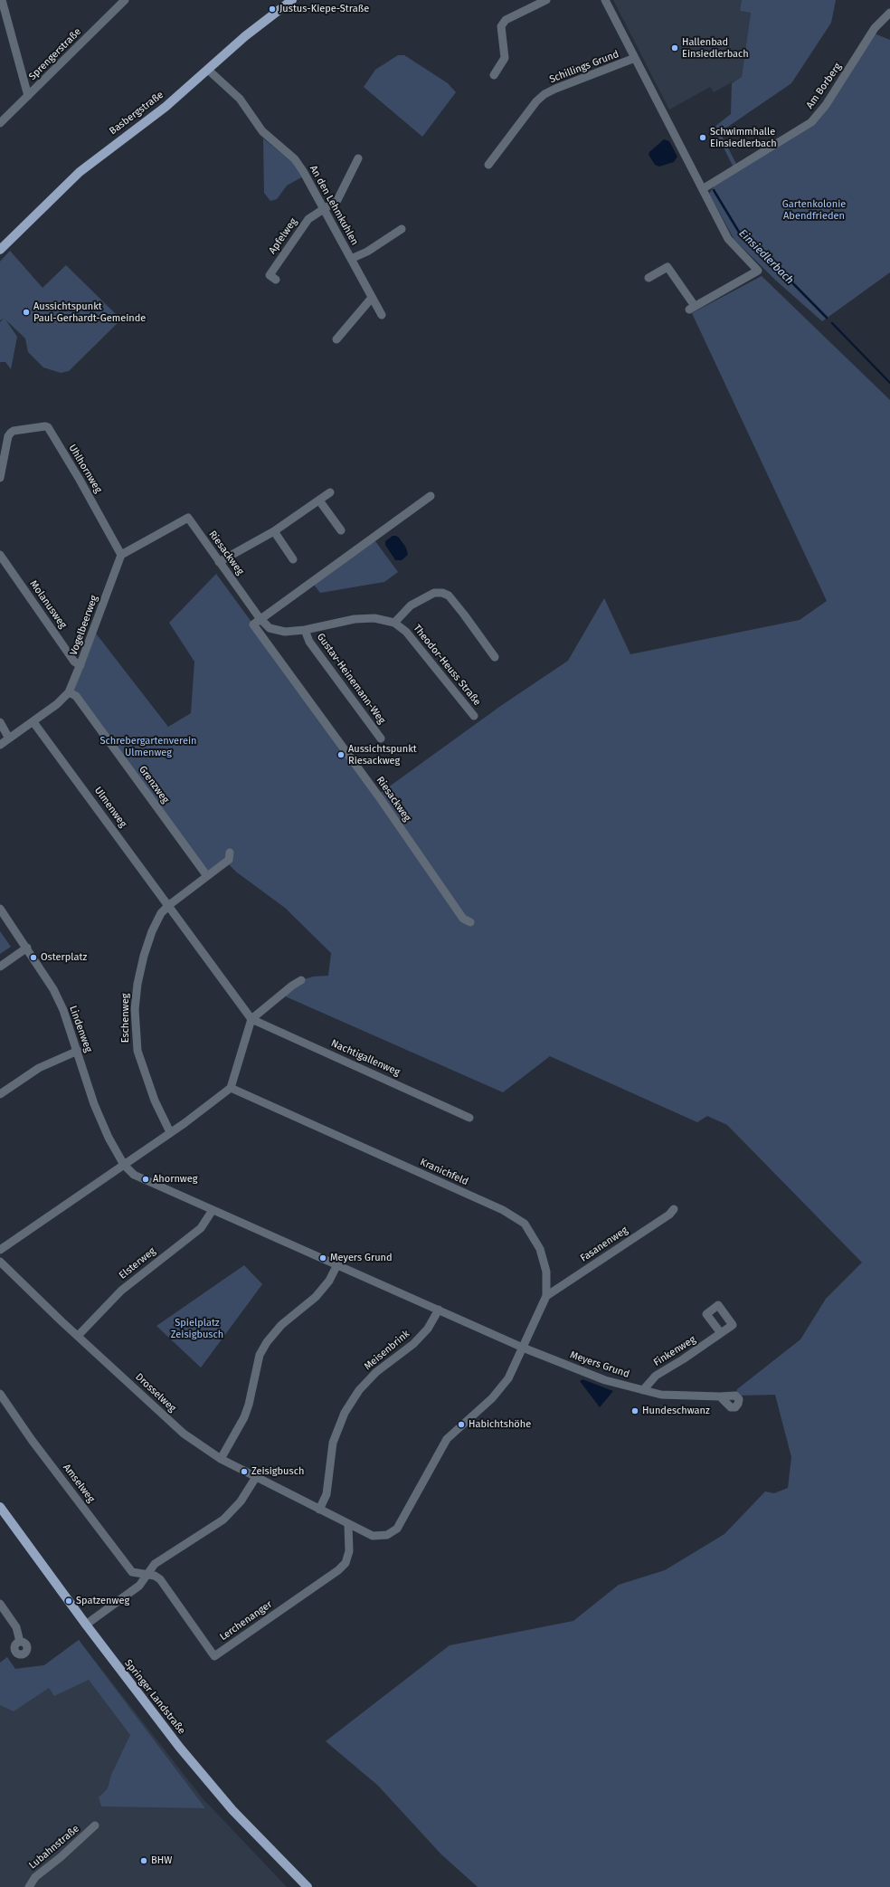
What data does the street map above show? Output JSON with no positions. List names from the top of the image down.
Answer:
{
  "streets": {
    "main road": ["Basbergstraße", "Springer Landstraße"],
    "street": [
      "Sprengerstraße",
      "Schillings Grund",
      "Am Borberg",
      "An den Lehmkuhlen",
      "Apfelweg",
      "Uhlhornweg",
      "Riesackweg",
      "Molanusweg",
      "Vogelbeerweg",
      "Theodor-Heuss Straße",
      "Gustav-Heinemann-Weg",
      "Grenzweg",
      "Ulmenweg",
      "Eschenweg",
      "Lindenweg",
      "Nachtigallenweg",
      "Kranichfeld",
      "Fasanenweg",
      "Elsterweg",
      "Meisenbrink",
      "Finkenweg",
      "Meyers Grund",
      "Drosselweg",
      "Amselweg",
      "Lerchenanger",
      "Lubahnstraße"
    ]
  },
  "crossings": [
    ["Basbergstraße", "An den Lehmkuhlen"],
    ["An den Lehmkuhlen", "Apfelweg"],
    ["Uhlhornweg", "Riesackweg"],
    ["Uhlhornweg", "Vogelbeerweg"],
    ["Riesackweg", "Vogelbeerweg"],
    ["Riesackweg", "Theodor-Heuss Straße"],
    ["Molanusweg", "Vogelbeerweg"],
    ["Vogelbeerweg", "Grenzweg"],
    ["Vogelbeerweg", "Ulmenweg"],
    ["Theodor-Heuss Straße", "Gustav-Heinemann-Weg"],
    ["Ulmenweg", "Eschenweg"],
    ["Ulmenweg", "Nachtigallenweg"],
    ["Lindenweg", "Meyers Grund"],
    ["Kranichfeld", "Fasanenweg"],
    ["Kranichfeld", "Meyers Grund"],
    ["Elsterweg", "Meyers Grund"],
    ["Elsterweg", "Drosselweg"],
    ["Meisenbrink", "Meyers Grund"],
    ["Meisenbrink", "Drosselweg"],
    ["Finkenweg", "Meyers Grund"],
    ["Amselweg", "Lerchenanger"]
  ],
  "water": ["Einsiedlerbach"],
  "parks": ["Gartenkolonie Abendfrieden", "Schrebergartenverein Ulmenweg", "Spielplatz Zeisigbusch"],
  "places": [
    "Justus-Kiepe-Straße",
    "Hallenbad Einsiedlerbach",
    "Schwimmhalle Einsiedlerbach",
    "Aussichtspunkt Paul-Gerhardt-Gemeinde",
    "Aussichtspunkt Riesackweg",
    "Osterplatz",
    "Ahornweg",
    "Meyers Grund",
    "Hundeschwanz",
    "Habichtshöhe",
    "Zeisigbusch",
    "Spatzenweg",
    "BHW"
  ]
}
